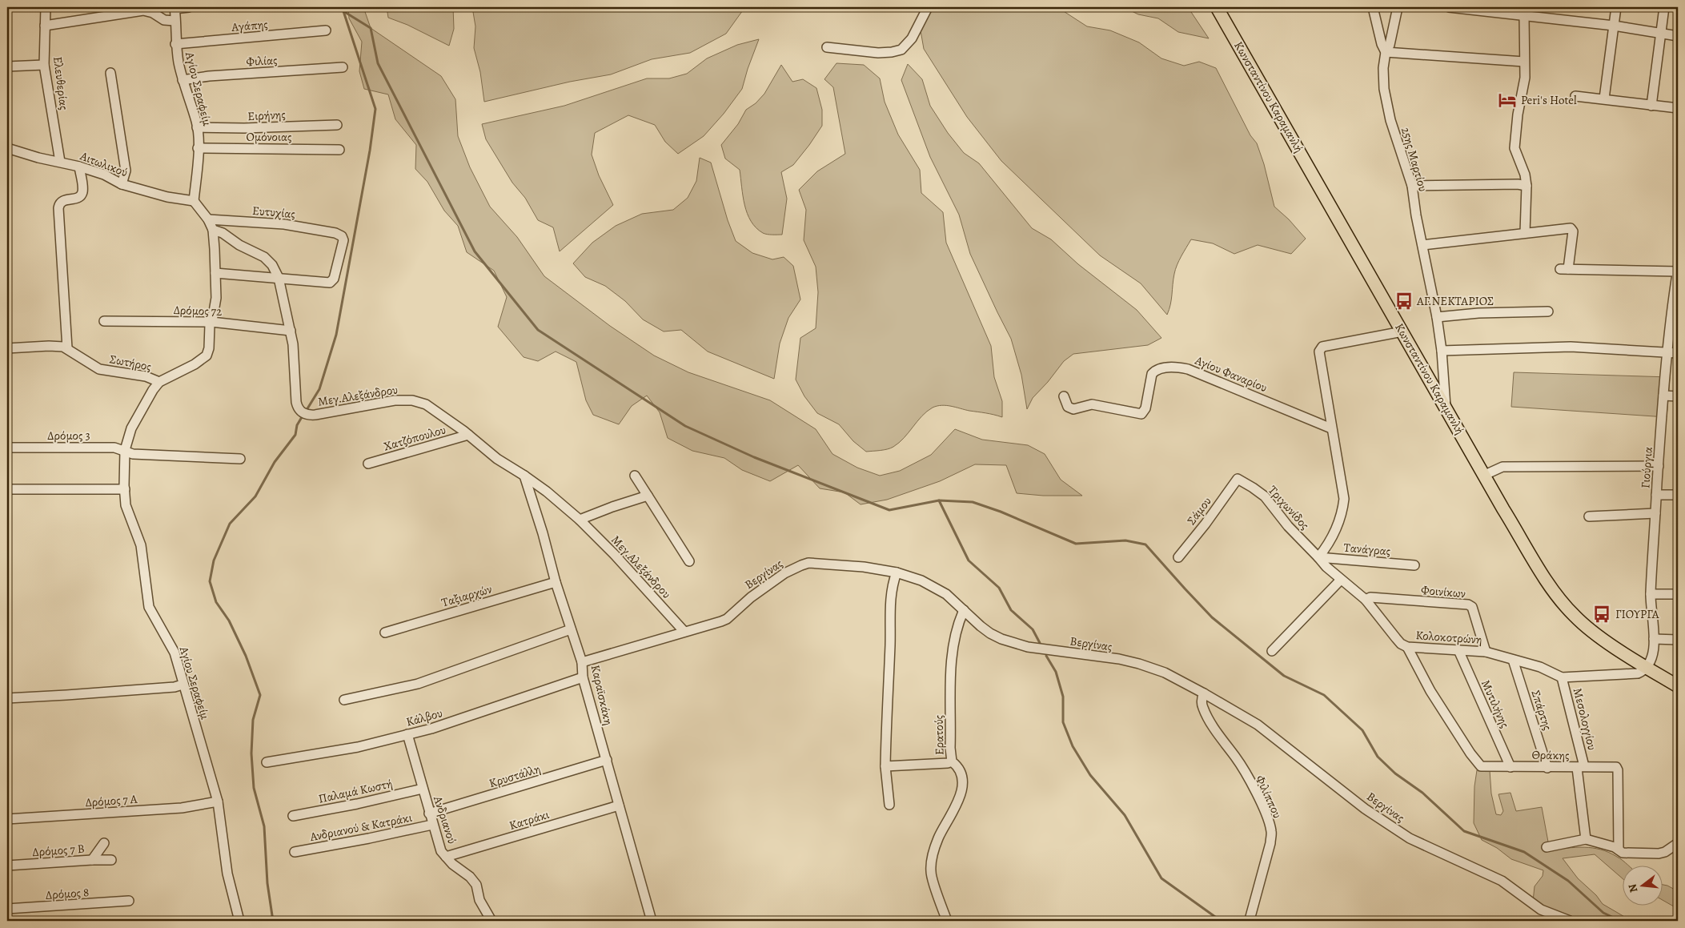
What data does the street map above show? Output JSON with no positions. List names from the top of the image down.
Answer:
{
  "streets": {
    "main road": ["Κωνσταντίνου Καραμανλή"],
    "street": [
      "Αγάπης",
      "Φιλίας",
      "Ελευθερίας",
      "Αγίου Σεραφείμ",
      "Ειρήνης",
      "Ομόνοιας",
      "25ης Μαρτίου",
      "Αιτωλικού",
      "Ευτυχίας",
      "Δρόμος 72",
      "Σωτήρος",
      "Αγίου Φαναρίου",
      "Μεγ.Αλεξάνδρου",
      "Δρόμος 3",
      "Χατζόπουλου",
      "Γιούργια",
      "Τριχωνίδος",
      "Σάμου",
      "Τανάγρας",
      "Βεργίνας",
      "Φοινίκων",
      "Ταξιαρχών",
      "Κολοκοτρώνη",
      "Καραϊσκάκη",
      "Μυτιλήνης",
      "Σπάρτης",
      "Κάλβου",
      "Μεσολογγίου",
      "Ερατούς",
      "Θράκης",
      "Κρυστάλλη",
      "Παλαμά Κωστή",
      "Φιλίππου",
      "Δρόμος 7 Α",
      "Ανδριανού",
      "Κατράκι",
      "Ανδριανού & Κατράκι",
      "Δρόμος 7 Β",
      "Δρόμος 8"
    ]
  },
  "crossings": [
    ["Αγάπης", "Αγίου Σεραφείμ"],
    ["Φιλίας", "Αγίου Σεραφείμ"],
    ["Ελευθερίας", "Αιτωλικού"],
    ["Αγίου Σεραφείμ", "Ειρήνης"],
    ["Αγίου Σεραφείμ", "Ομόνοιας"],
    ["Αγίου Σεραφείμ", "Αιτωλικού"],
    ["Αγίου Σεραφείμ", "Δρόμος 72"],
    ["Αγίου Σεραφείμ", "Σωτήρος"],
    ["Αγίου Σεραφείμ", "Μεγ.Αλεξάνδρου"],
    ["Αγίου Σεραφείμ", "Δρόμος 3"],
    ["Αγίου Σεραφείμ", "Δρόμος 7 Α"],
    ["Κωνσταντίνου Καραμανλή", "25ης Μαρτίου"],
    ["Κωνσταντίνου Καραμανλή", "Γιούργια"],
    ["Κωνσταντίνου Καραμανλή", "Κολοκοτρώνη"],
    ["Ευτυχίας", "Μεγ.Αλεξάνδρου"],
    ["Δρόμος 72", "Μεγ.Αλεξάνδρου"],
    ["Μεγ.Αλεξάνδρου", "Χατζόπουλου"],
    ["Μεγ.Αλεξάνδρου", "Βεργίνας"],
    ["Μεγ.Αλεξάνδρου", "Καραϊσκάκη"],
    ["Γιούργια", "Κολοκοτρώνη"],
    ["Τριχωνίδος", "Σάμου"],
    ["Τριχωνίδος", "Τανάγρας"],
    ["Τριχωνίδος", "Κολοκοτρώνη"],
    ["Τανάγρας", "Κολοκοτρώνη"],
    ["Βεργίνας", "Καραϊσκάκη"],
    ["Βεργίνας", "Ερατούς"],
    ["Βεργίνας", "Φιλίππου"],
    ["Φοινίκων", "Κολοκοτρώνη"],
    ["Ταξιαρχών", "Καραϊσκάκη"],
    ["Κολοκοτρώνη", "Μυτιλήνης"],
    ["Κολοκοτρώνη", "Σπάρτης"],
    ["Κολοκοτρώνη", "Μεσολογγίου"],
    ["Κολοκοτρώνη", "Θράκης"],
    ["Καραϊσκάκη", "Κάλβου"],
    ["Καραϊσκάκη", "Κρυστάλλη"],
    ["Καραϊσκάκη", "Κατράκι"],
    ["Μυτιλήνης", "Θράκης"],
    ["Σπάρτης", "Θράκης"],
    ["Κάλβου", "Ανδριανού"],
    ["Μεσολογγίου", "Θράκης"],
    ["Κρυστάλλη", "Ανδριανού"],
    ["Παλαμά Κωστή", "Ανδριανού"],
    ["Ανδριανού", "Κατράκι"],
    ["Ανδριανού", "Ανδριανού & Κατράκι"]
  ],
  "places": {
    "hotel": ["Peri's Hotel"],
    "bus stop": ["ΑΓ.ΝΕΚΤΑΡΙΟΣ", "ΓΙΟΥΡΓΑ"]
  },
  "north": "left"
}
